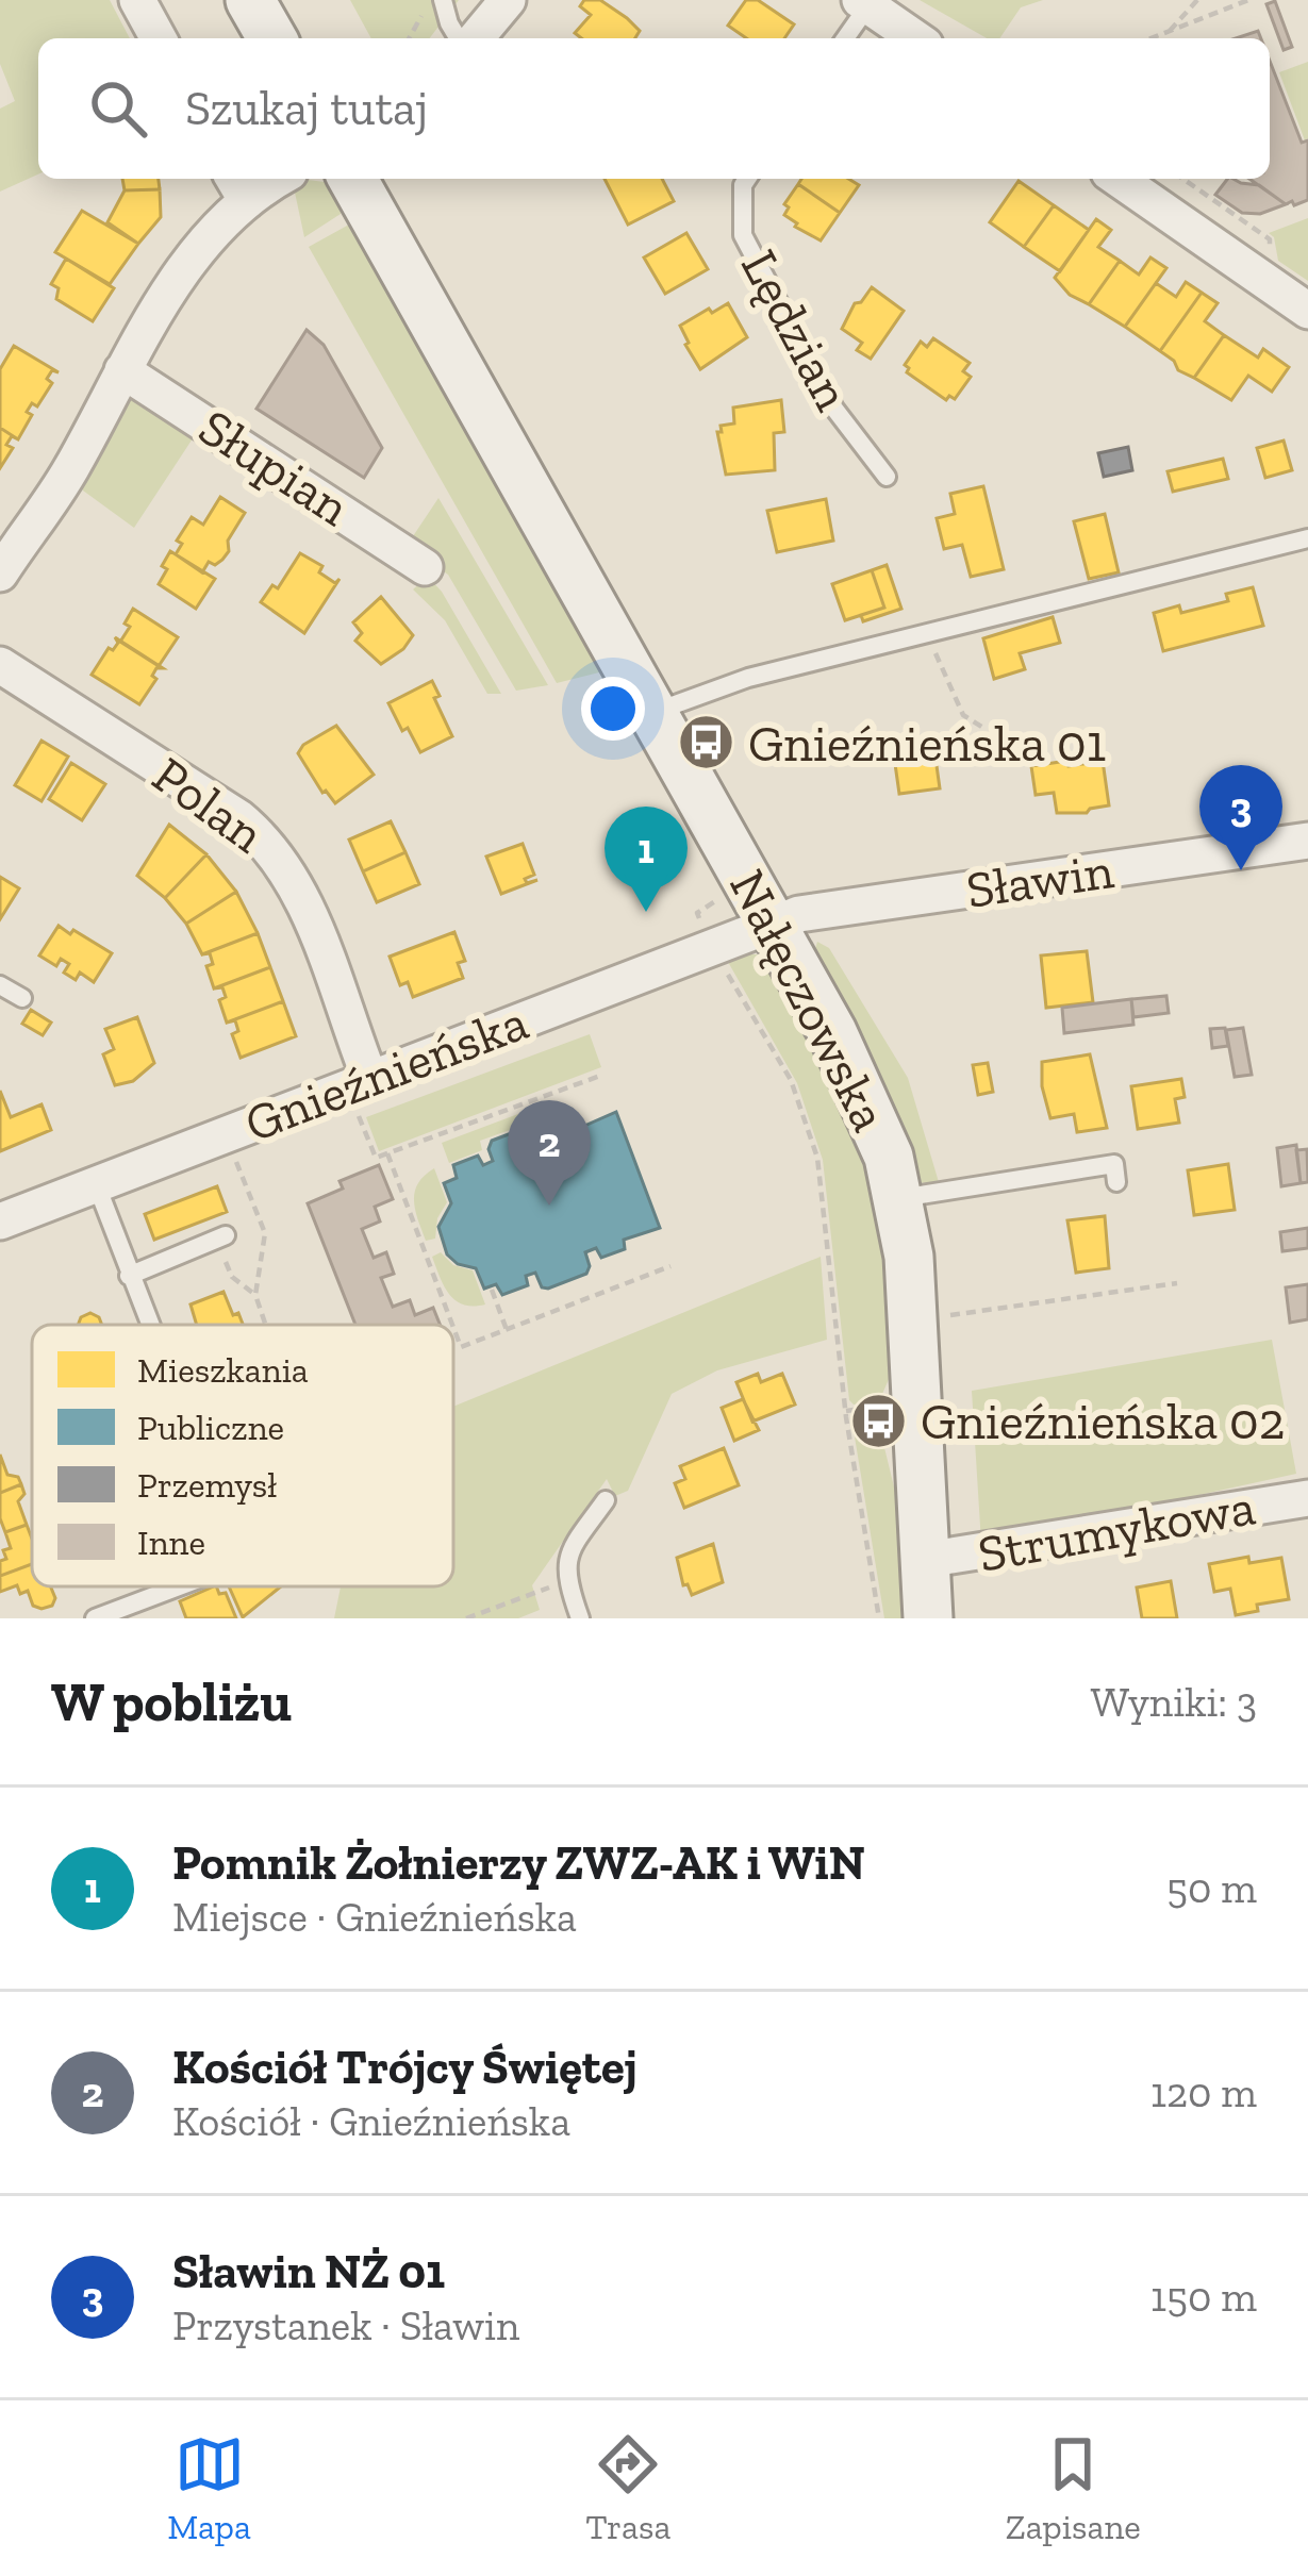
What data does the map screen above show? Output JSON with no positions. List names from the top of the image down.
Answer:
{
  "streets": {
    "main road": ["Nałęczowska"],
    "street": [
      "Słupian",
      "Polan",
      "Sławin",
      "Gnieźnieńska",
      "Strumykowa"
    ],
    "lane": ["Lędzian"]
  },
  "crossings": [
    ["Polan", "Gnieźnieńska"],
    ["Sławin", "Nałęczowska"],
    ["Sławin", "Gnieźnieńska"],
    ["Nałęczowska", "Gnieźnieńska"],
    ["Nałęczowska", "Strumykowa"]
  ],
  "places": {
    "bus stop": ["Gnieźnieńska 01", "Gnieźnieńska 02"]
  },
  "legend": [
    "Mieszkania",
    "Publiczne",
    "Przemysł",
    "Inne"
  ],
  "page": {
    "search": "Szukaj tutaj",
    "pins": ["3", "1", "2"],
    "heading": ["W pobliżu", "Wyniki: 3"],
    "list": [
      {
        "mark": "1",
        "name": "Pomnik Żołnierzy ZWZ-AK i WiN",
        "note": "Miejsce · Gnieźnieńska",
        "value": "50 m"
      },
      {
        "mark": "2",
        "name": "Kościół Trójcy Świętej",
        "note": "Kościół · Gnieźnieńska",
        "value": "120 m"
      },
      {
        "mark": "3",
        "name": "Sławin NŻ 01",
        "note": "Przystanek · Sławin",
        "value": "150 m"
      }
    ],
    "nav": ["Mapa", "Trasa", "Zapisane"]
  }
}
